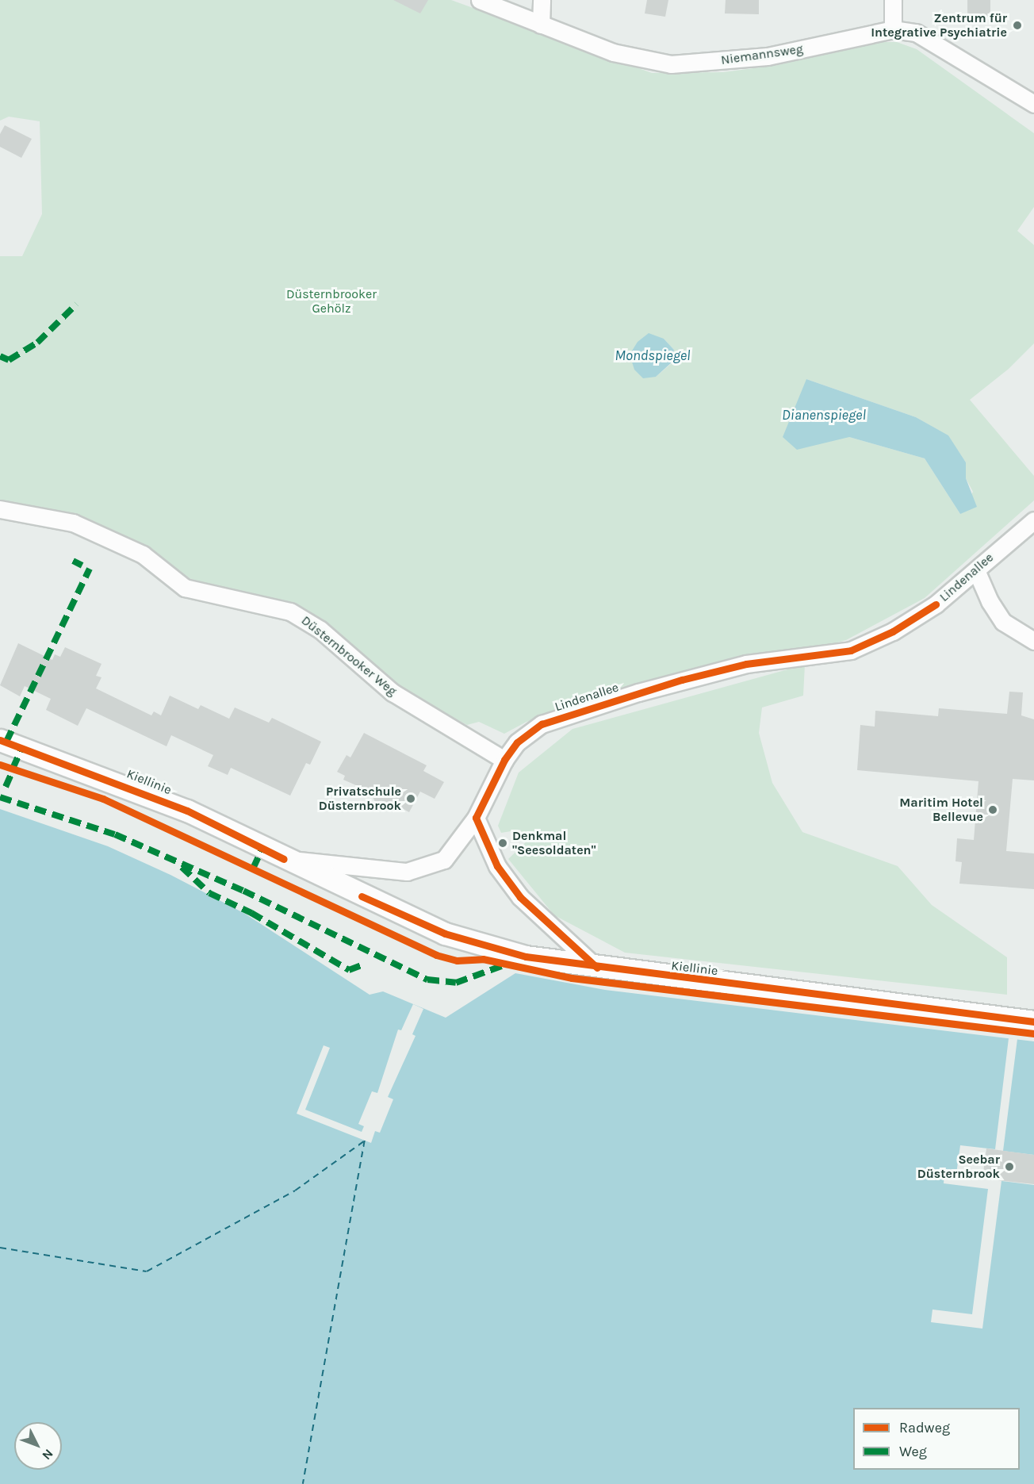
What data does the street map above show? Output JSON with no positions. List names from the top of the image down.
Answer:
{
  "streets": {
    "street": [
      "Niemannsweg",
      "Lindenallee",
      "Düsternbrooker Weg",
      "Kiellinie"
    ]
  },
  "crossings": [
    ["Lindenallee", "Düsternbrooker Weg"],
    ["Lindenallee", "Kiellinie"]
  ],
  "water": ["Mondspiegel", "Dianenspiegel"],
  "parks": ["Düsternbrooker Gehölz"],
  "places": [
    "Zentrum für Integrative Psychiatrie",
    "Privatschule Düsternbrook",
    "Maritim Hotel Bellevue",
    "Denkmal \"Seesoldaten\"",
    "Seebar Düsternbrook"
  ],
  "legend": ["Radweg", "Weg"],
  "north": "bottom right"
}
